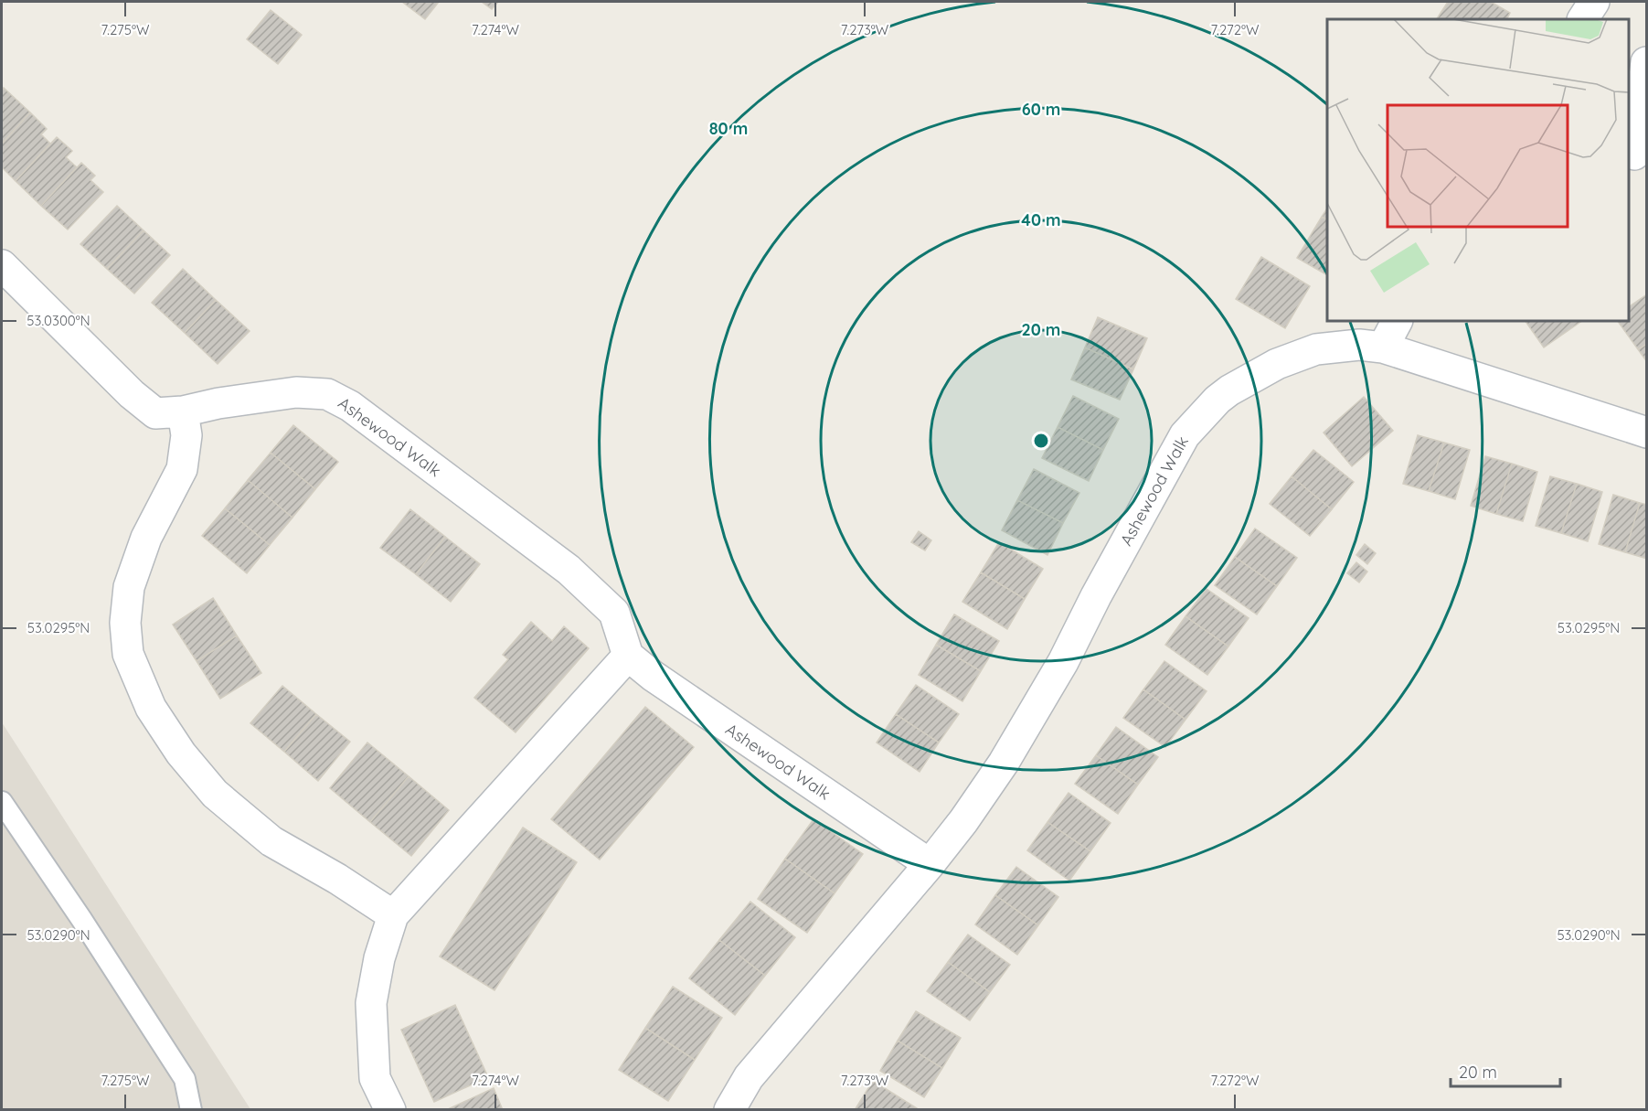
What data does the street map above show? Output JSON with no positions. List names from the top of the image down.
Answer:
{
  "streets": {
    "street": ["Ashewood Walk"]
  },
  "scale_bar": "20 m",
  "coordinates": [
    "7.275°W",
    "7.274°W",
    "7.273°W",
    "7.272°W",
    "53.0300°N",
    "53.0295°N",
    "53.0290°N"
  ],
  "rings": [
    "60 m",
    "80 m",
    "40 m",
    "20 m"
  ]
}
